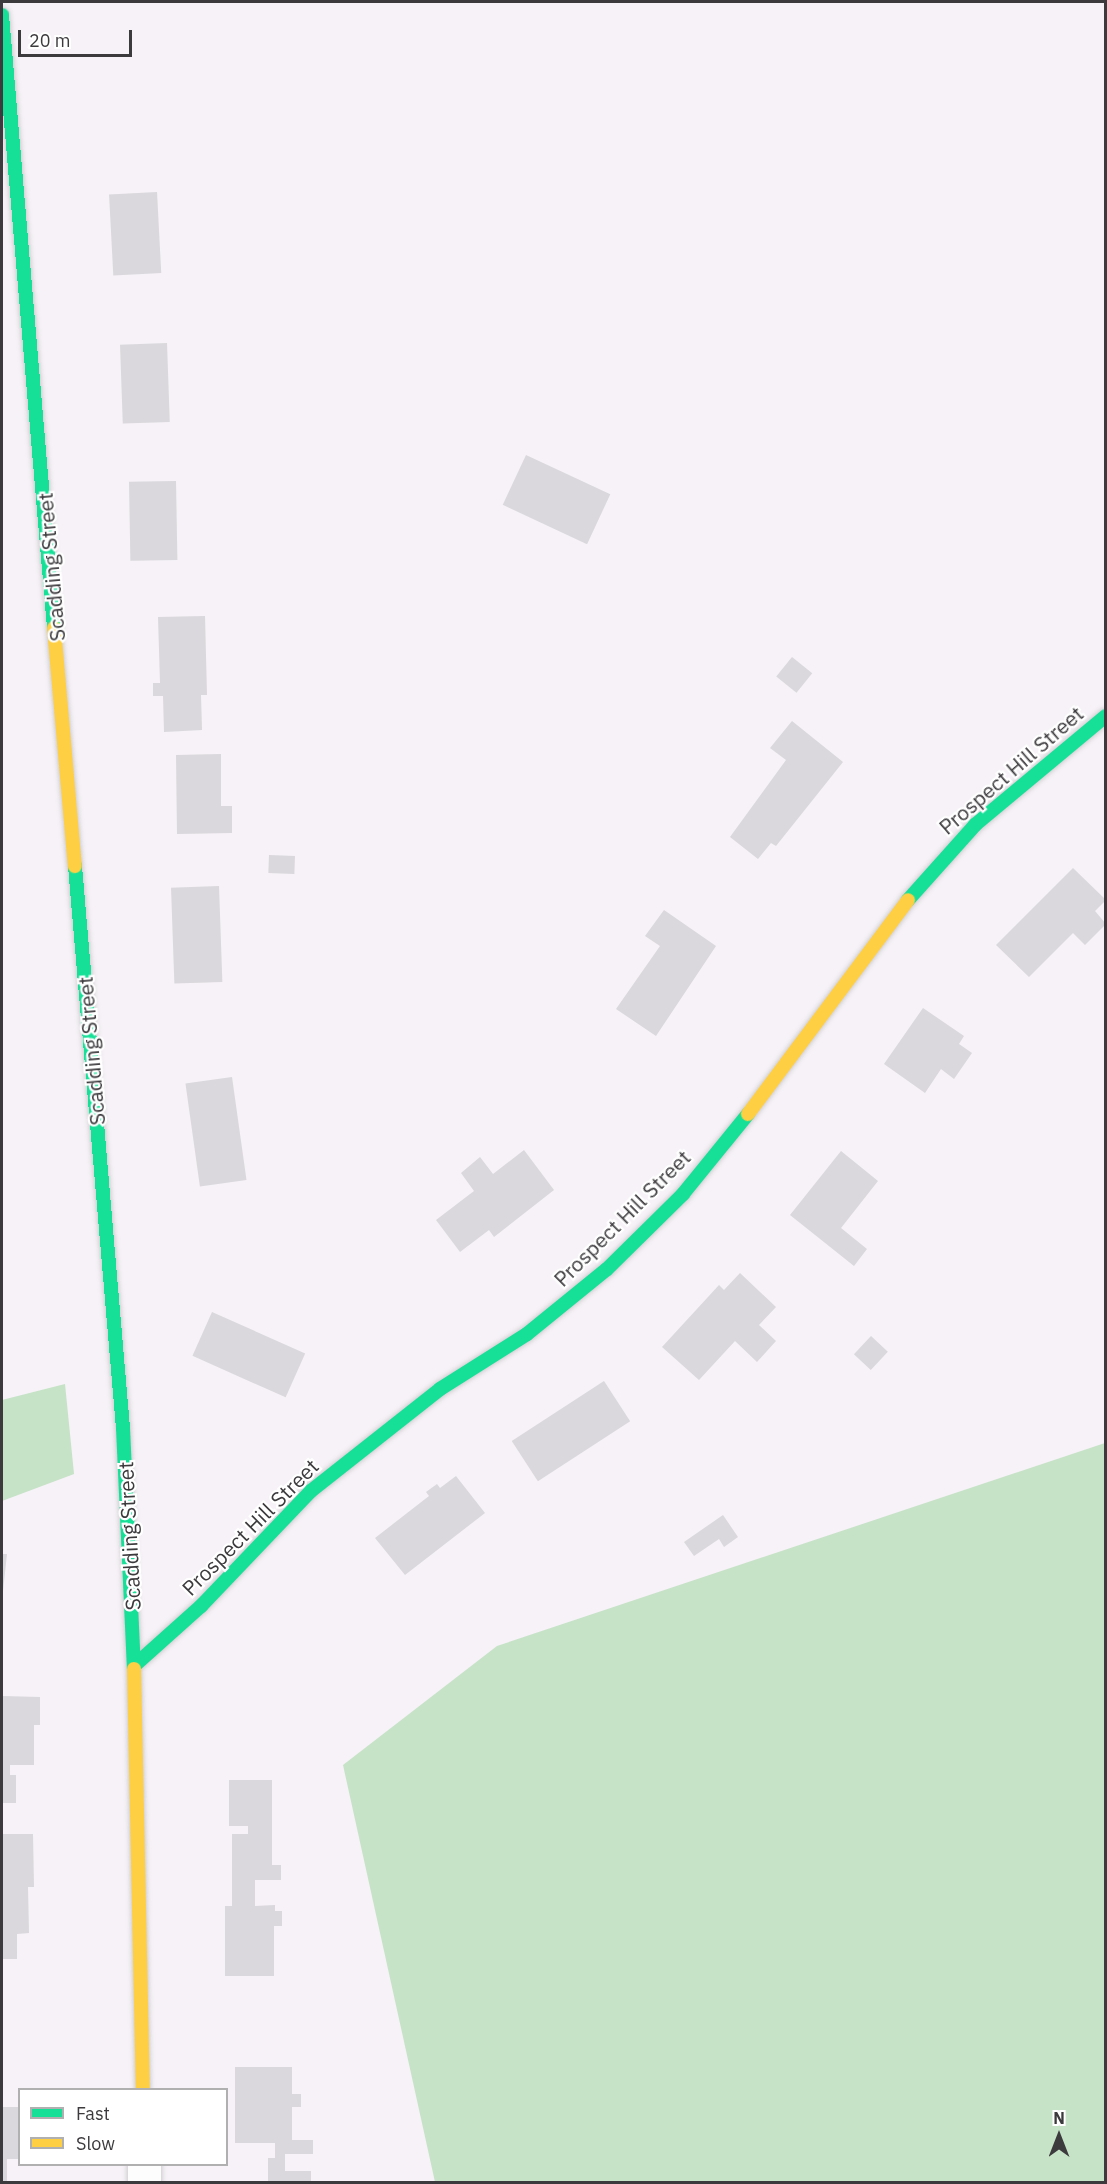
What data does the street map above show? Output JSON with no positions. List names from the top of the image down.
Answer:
{
  "streets": {
    "street": ["Scadding Street", "Prospect Hill Street"]
  },
  "crossings": [
    ["Scadding Street", "Prospect Hill Street"]
  ],
  "legend": ["Fast", "Slow"],
  "scale_bar": "20 m",
  "north": "top"
}
